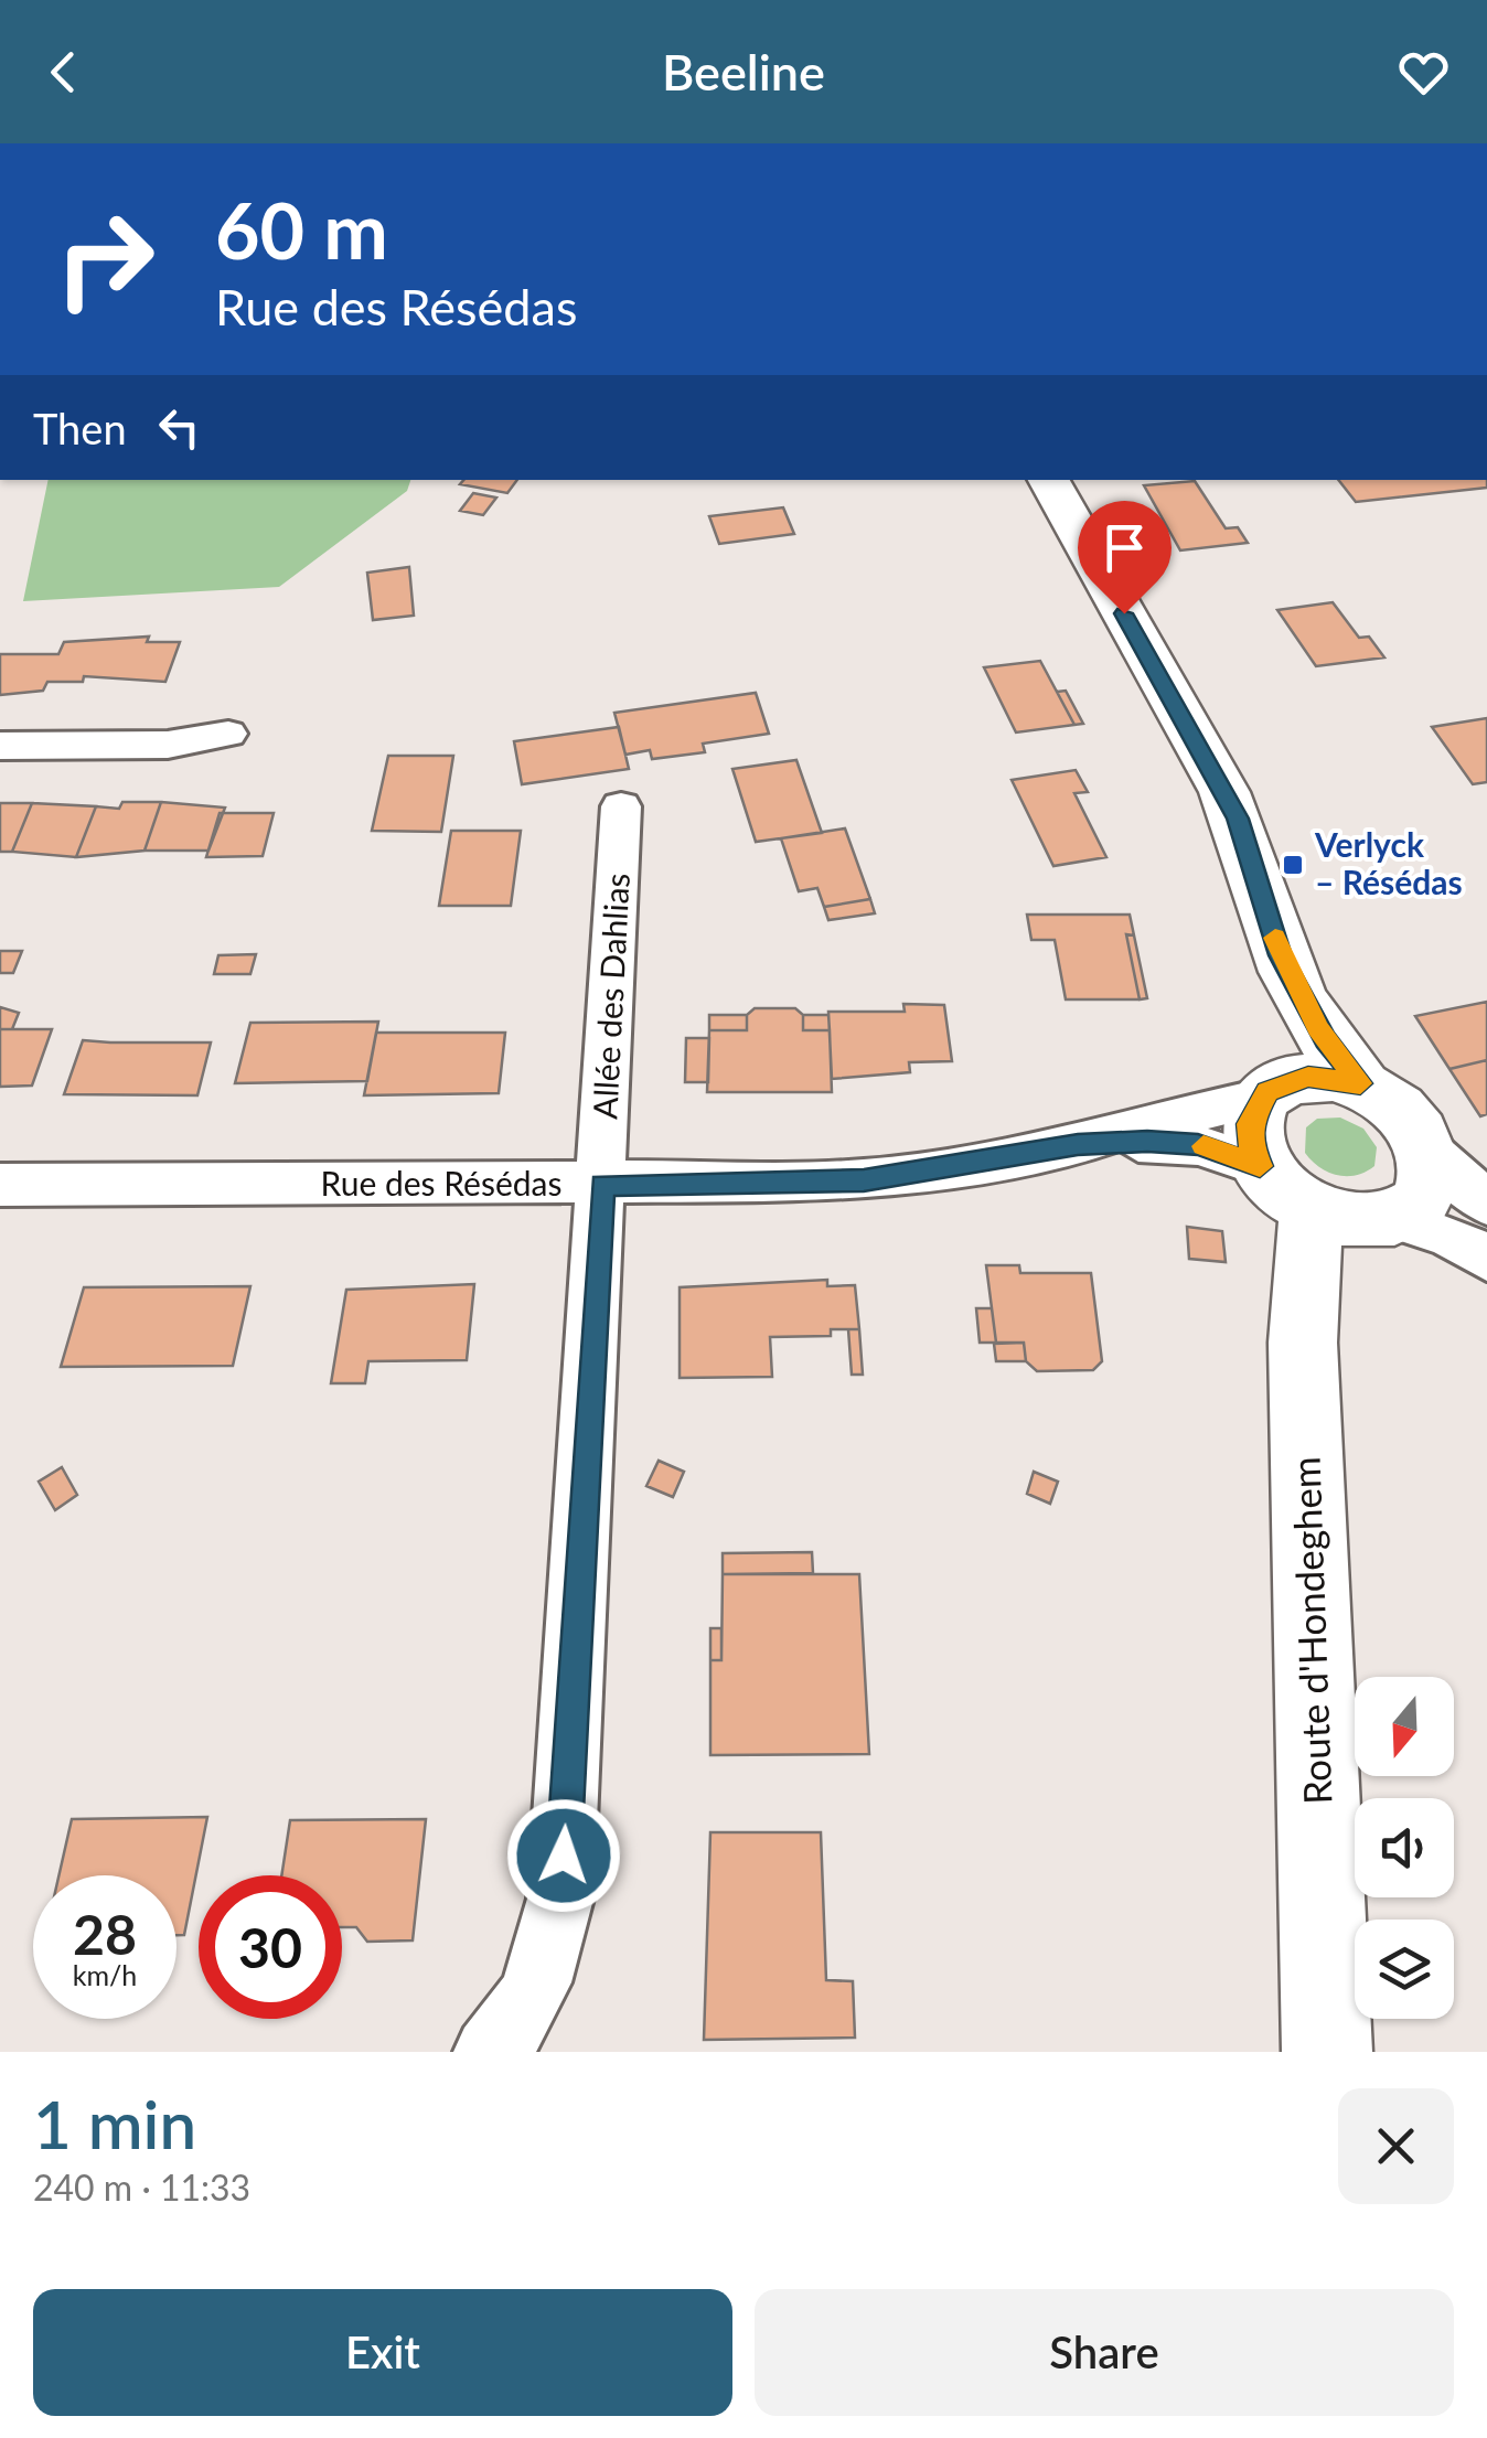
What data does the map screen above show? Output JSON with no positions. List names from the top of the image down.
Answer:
{
  "streets": {
    "street": ["Allée des Dahlias", "Rue des Résédas", "Route d'Hondeghem"]
  },
  "crossings": [
    ["Allée des Dahlias", "Rue des Résédas"],
    ["Rue des Résédas", "Route d'Hondeghem"]
  ],
  "places": {
    "transit": ["Verlyck – Résédas"]
  },
  "north": "bottom",
  "page": {
    "header": "Beeline",
    "turn": ["60 m", "Rue des Résédas"],
    "then": "Then",
    "speed": "28 km/h",
    "limit": "30",
    "heading": ["1 min", "240 m · 11:33"],
    "buttons": ["Exit", "Share"]
  }
}
